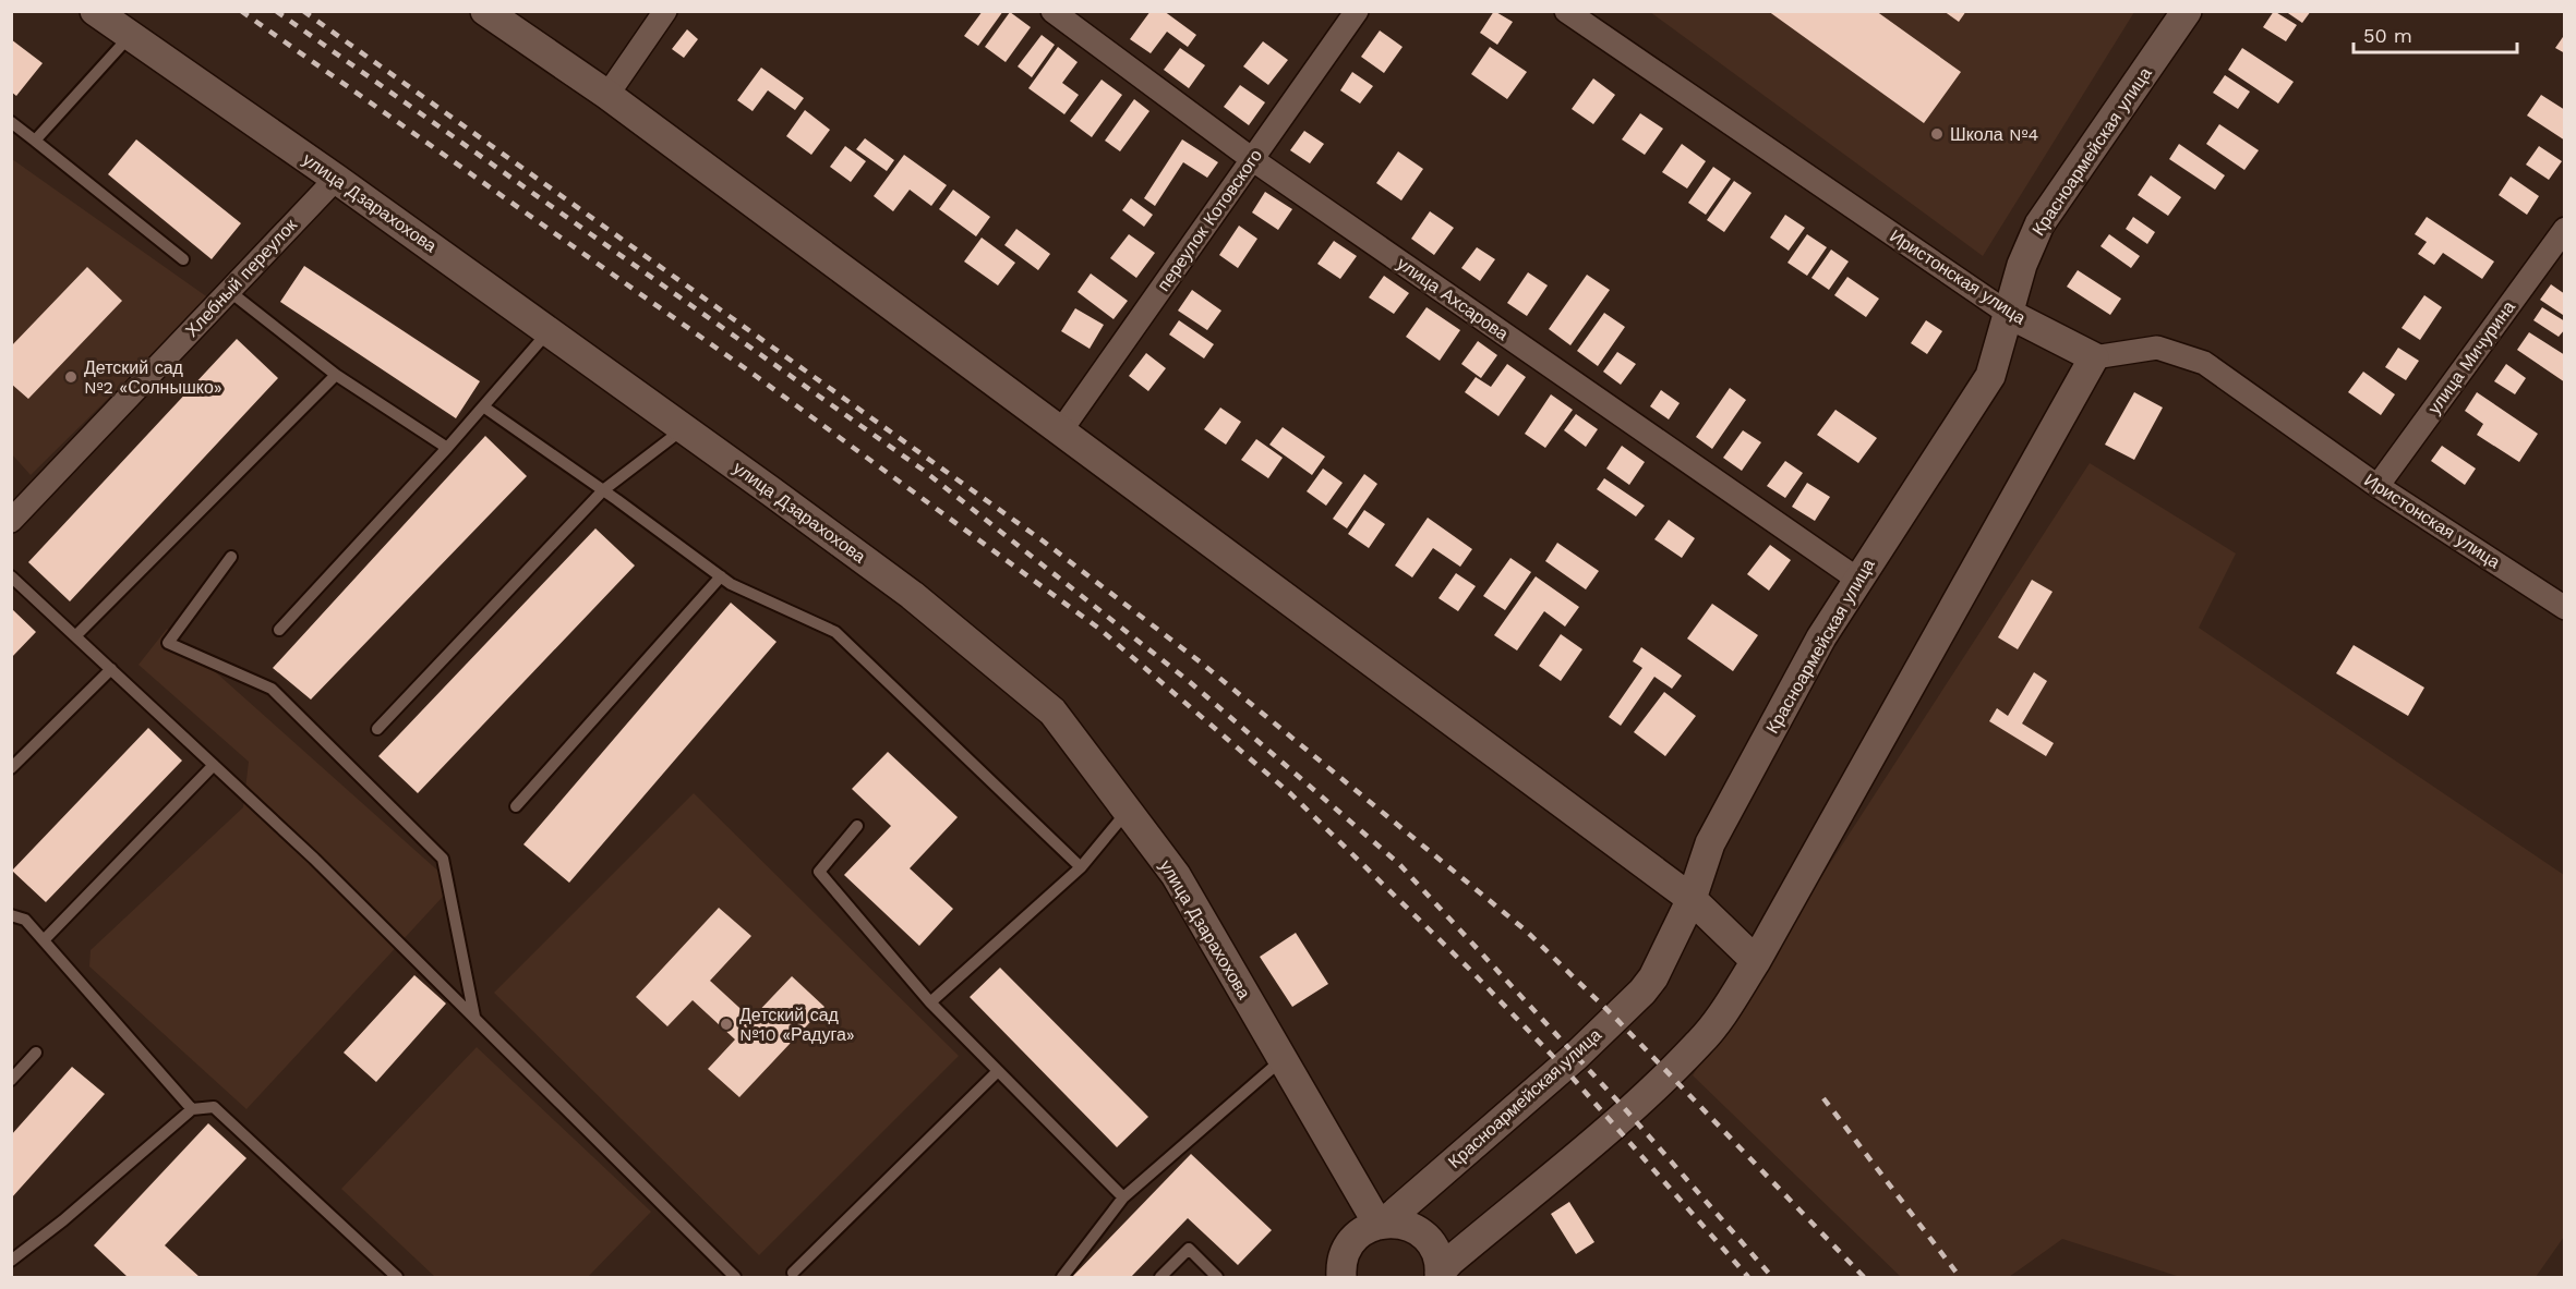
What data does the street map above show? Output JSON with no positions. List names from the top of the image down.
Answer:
{
  "streets": {
    "street": [
      "Красноармейская улица",
      "улица Дзарахохова",
      "переулок Котовского",
      "Иристонская улица",
      "Хлебный переулок",
      "улица Ахсарова",
      "улица Мичурина"
    ]
  },
  "crossings": [
    ["Красноармейская улица", "улица Дзарахохова"],
    ["Красноармейская улица", "Иристонская улица"],
    ["Красноармейская улица", "улица Ахсарова"],
    ["улица Дзарахохова", "Хлебный переулок"],
    ["переулок Котовского", "улица Ахсарова"],
    ["Иристонская улица", "улица Мичурина"]
  ],
  "places": ["Школа №4", "Детский сад №2 «Солнышко»", "Детский сад №10 «Радуга»"],
  "scale_bar": "50 m"
}
